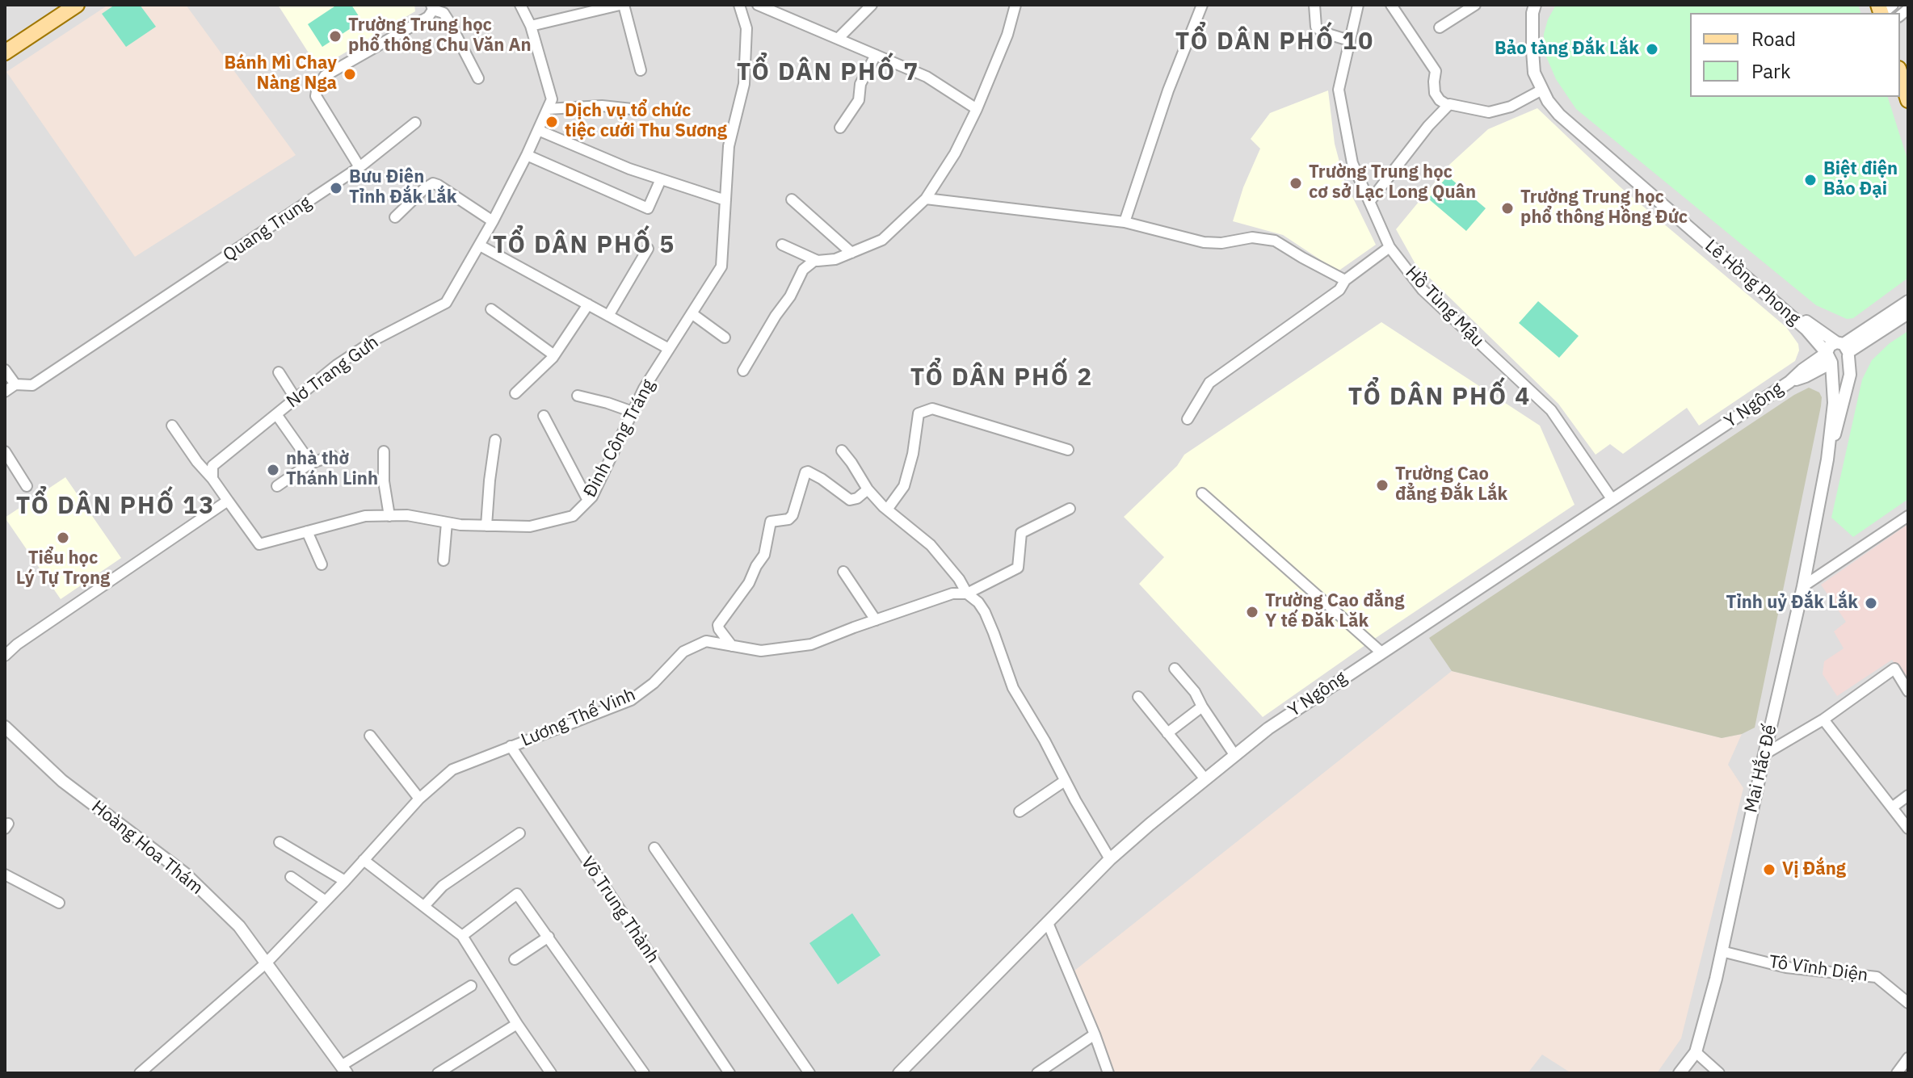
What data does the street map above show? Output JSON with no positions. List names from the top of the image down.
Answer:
{
  "streets": {
    "street": [
      "Quang Trung",
      "Lê Hồng Phong",
      "Hồ Tùng Mậu",
      "Nơ Trang Gưh",
      "Y Ngông",
      "Đinh Công Tráng",
      "Lương Thế Vinh",
      "Mai Hắc Đế",
      "Hoàng Hoa Thám",
      "Võ Trung Thành",
      "Tô Vĩnh Diện"
    ]
  },
  "crossings": [
    ["Lê Hồng Phong", "Y Ngông"],
    ["Lê Hồng Phong", "Mai Hắc Đế"],
    ["Hồ Tùng Mậu", "Y Ngông"],
    ["Y Ngông", "Mai Hắc Đế"],
    ["Lương Thế Vinh", "Hoàng Hoa Thám"],
    ["Lương Thế Vinh", "Võ Trung Thành"],
    ["Mai Hắc Đế", "Tô Vĩnh Diện"]
  ],
  "districts": [
    "TỔ DÂN PHỐ 10",
    "TỔ DÂN PHỐ 7",
    "TỔ DÂN PHỐ 5",
    "TỔ DÂN PHỐ 2",
    "TỔ DÂN PHỐ 4",
    "TỔ DÂN PHỐ 13"
  ],
  "places": [
    "Trường Trung học phổ thông Chu Văn An",
    "Bảo tàng Đắk Lắk",
    "Bánh Mì Chay Nàng Nga",
    "Dịch vụ tổ chức tiệc cưới Thu Sương",
    "Biệt điện Bảo Đại",
    "Trường Trung học cơ sở Lạc Long Quân",
    "Bưu Điện Tỉnh Đắk Lắk",
    "Trường Trung học phổ thông Hồng Đức",
    "nhà thờ Thánh Linh",
    "Trường Cao đẳng Đắk Lắk",
    "Tiểu học Lý Tự Trọng",
    "Tỉnh uỷ Đắk Lắk",
    "Trường Cao đẳng Y tế Đăk Lăk",
    "Vị Đắng"
  ],
  "legend": ["Road", "Park"]
}
